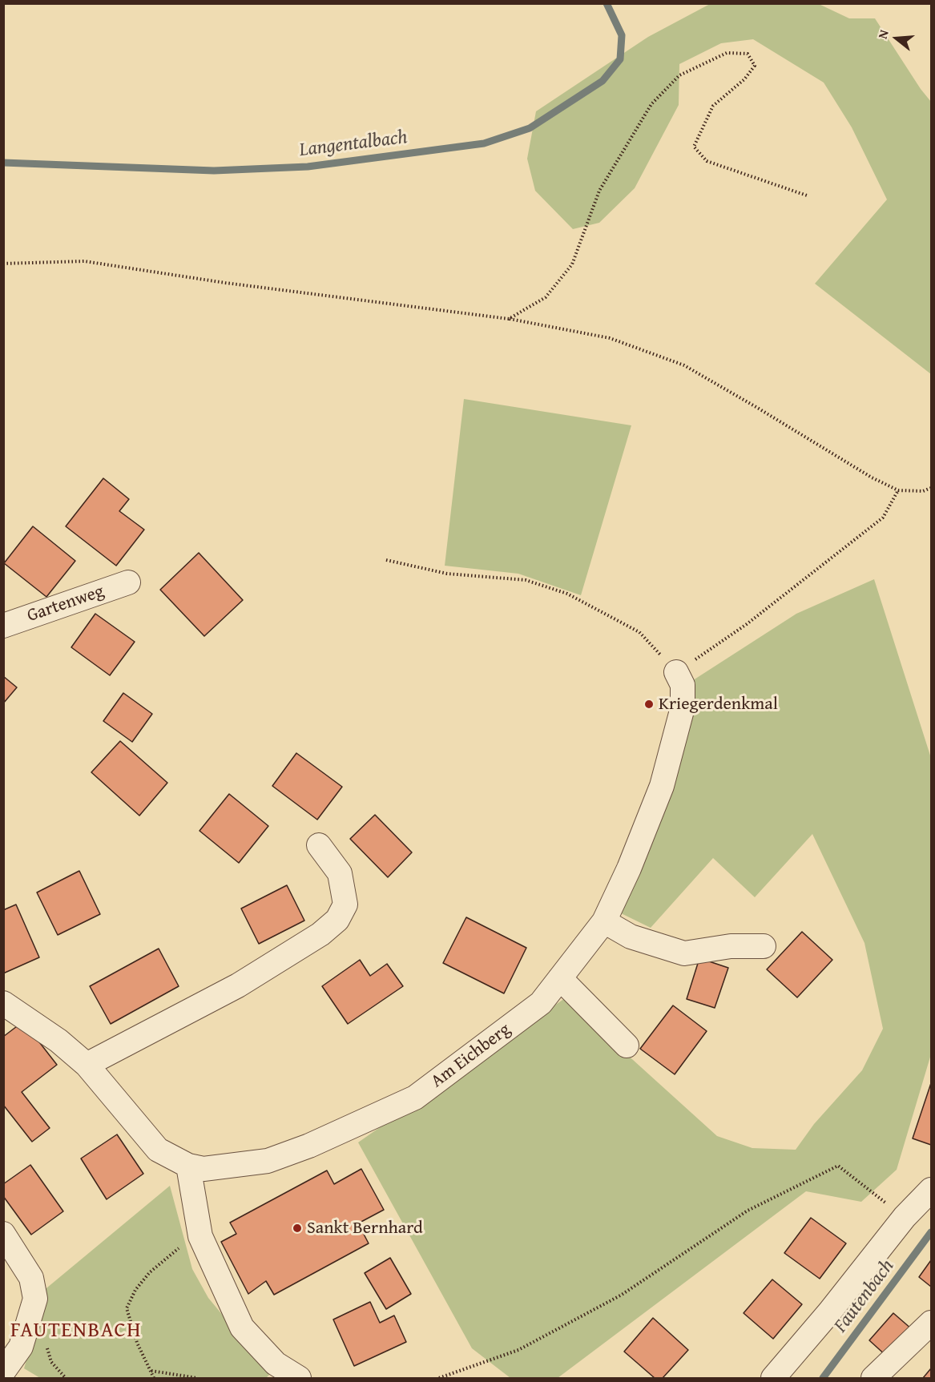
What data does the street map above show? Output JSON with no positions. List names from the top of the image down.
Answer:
{
  "streets": {
    "street": ["Gartenweg", "Am Eichberg"]
  },
  "districts": ["FAUTENBACH"],
  "water": ["Langentalbach", "Fautenbach"],
  "places": ["Kriegerdenkmal", "Sankt Bernhard"],
  "north": "left"
}
